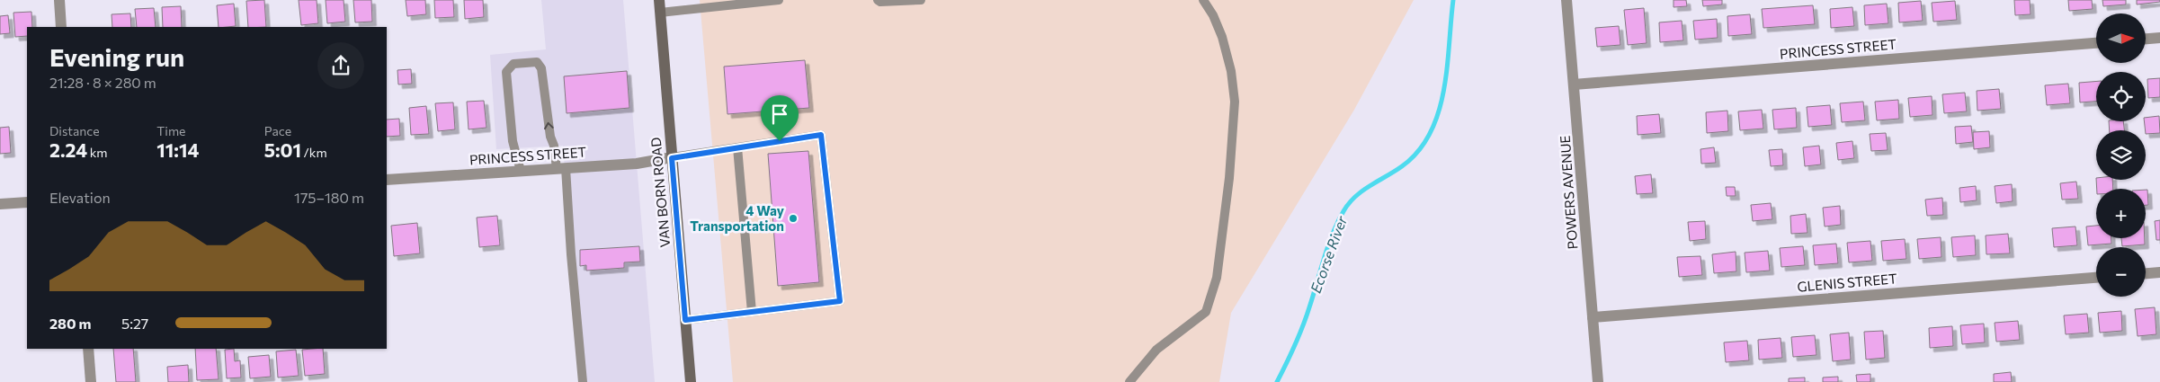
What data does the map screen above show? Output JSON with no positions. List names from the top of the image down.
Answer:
{
  "streets": {
    "main road": ["VAN BORN ROAD"],
    "street": ["PRINCESS STREET", "POWERS AVENUE", "GLENIS STREET"]
  },
  "crossings": [
    ["PRINCESS STREET", "VAN BORN ROAD"],
    ["PRINCESS STREET", "POWERS AVENUE"],
    ["POWERS AVENUE", "GLENIS STREET"]
  ],
  "water": ["Ecorse River"],
  "places": ["4 Way Transportation"],
  "north": "right",
  "page": {
    "map_buttons": ["+", "−"],
    "heading": ["Evening run", "21:28 · 8 × 280 m"],
    "stats": [
      ["Distance", "2.24 km"],
      ["Time", "11:14"],
      ["Pace", "5:01 /km"]
    ],
    "chart": ["Elevation", "175–180 m"],
    "list": [
      {
        "name": "280 m",
        "note": "5:27"
      }
    ]
  }
}
